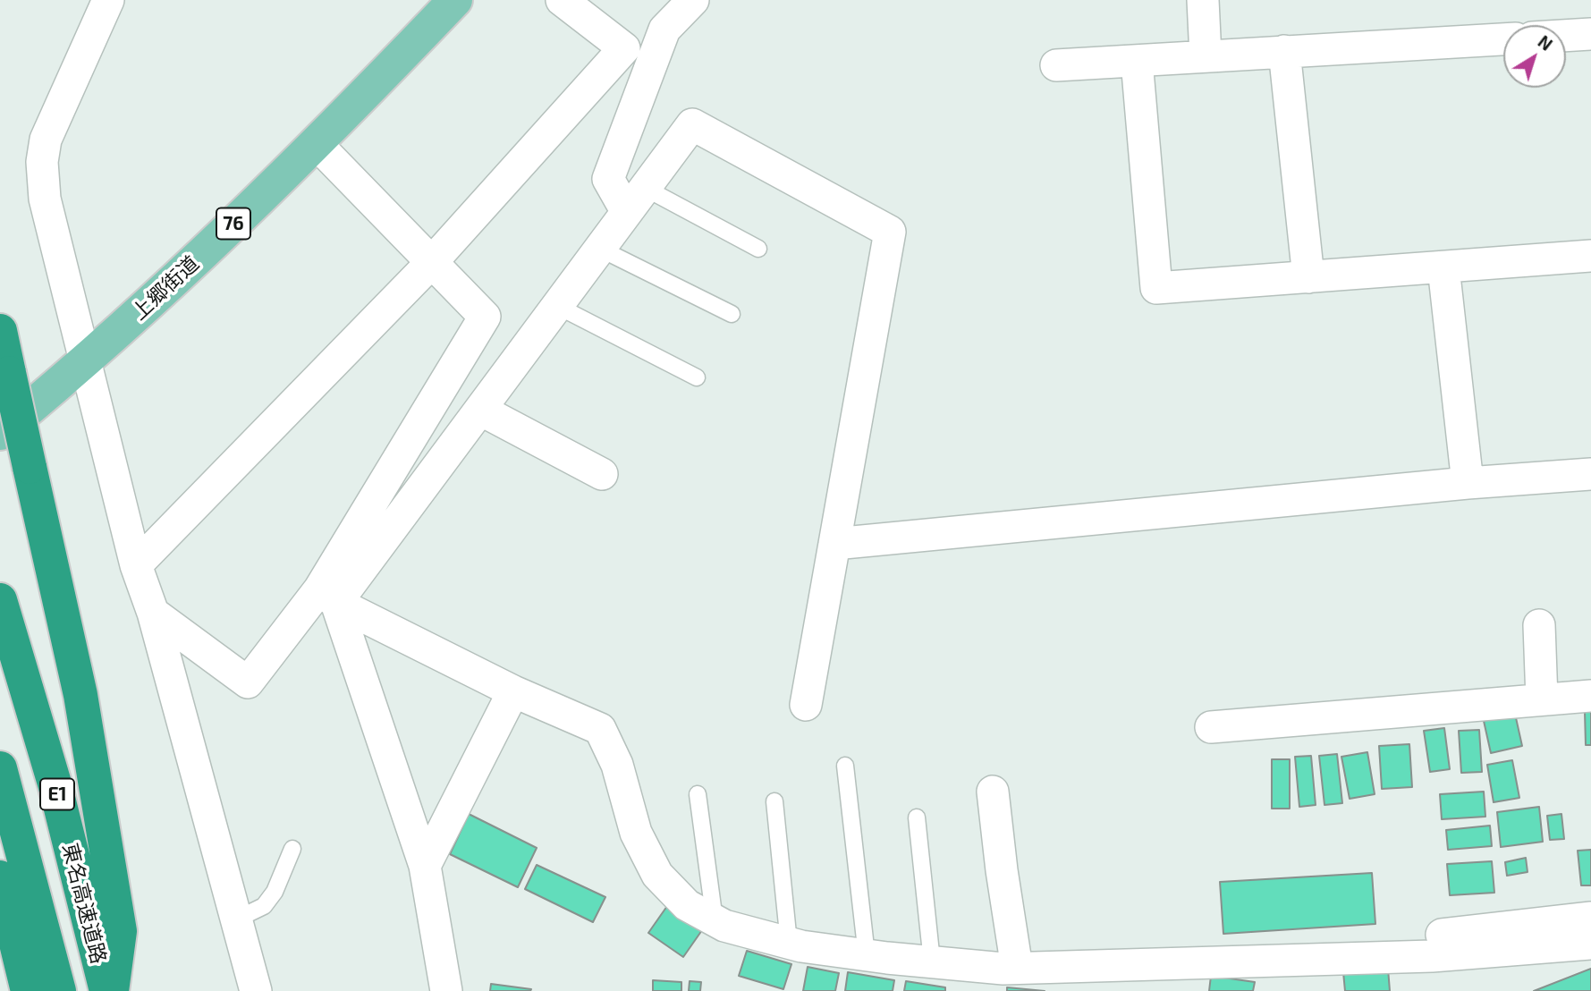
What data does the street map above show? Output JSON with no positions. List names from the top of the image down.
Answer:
{
  "streets": {
    "highway": ["E1", "東名高速道路"],
    "main road": ["76", "上郷街道"]
  },
  "north": "top right"
}
